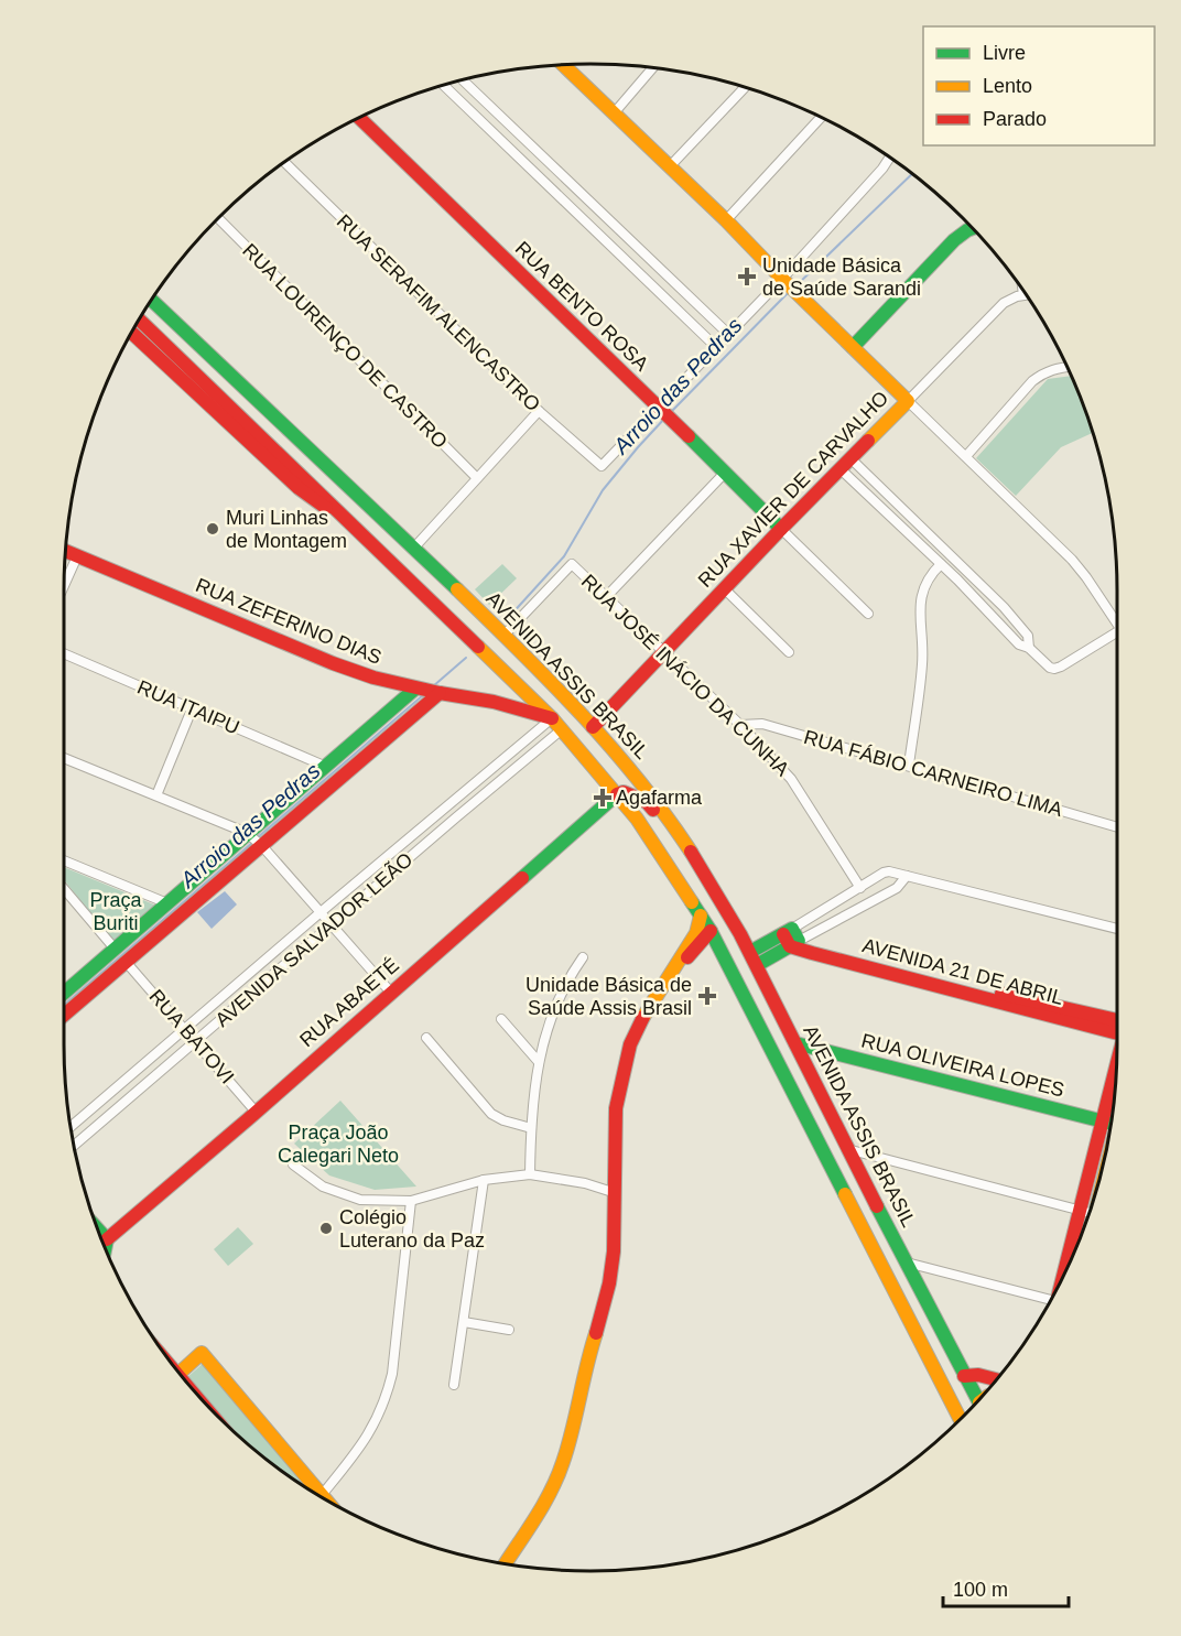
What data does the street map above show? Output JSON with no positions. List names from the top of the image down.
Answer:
{
  "streets": {
    "street": [
      "RUA BENTO ROSA",
      "RUA SERAFIM ALENCASTRO",
      "RUA LOURENÇO DE CASTRO",
      "RUA XAVIER DE CARVALHO",
      "RUA ZEFERINO DIAS",
      "AVENIDA ASSIS BRASIL",
      "RUA JOSÉ INÁCIO DA CUNHA",
      "RUA ITAIPU",
      "RUA FÁBIO CARNEIRO LIMA",
      "AVENIDA SALVADOR LEÃO",
      "AVENIDA 21 DE ABRIL",
      "RUA ABAETÉ",
      "RUA BATOVI",
      "RUA OLIVEIRA LOPES"
    ]
  },
  "crossings": [
    ["RUA BENTO ROSA", "RUA SERAFIM ALENCASTRO"],
    ["RUA BENTO ROSA", "RUA XAVIER DE CARVALHO"],
    ["RUA XAVIER DE CARVALHO", "RUA ZEFERINO DIAS"],
    ["RUA XAVIER DE CARVALHO", "AVENIDA ASSIS BRASIL"],
    ["RUA XAVIER DE CARVALHO", "RUA JOSÉ INÁCIO DA CUNHA"],
    ["RUA ZEFERINO DIAS", "AVENIDA ASSIS BRASIL"],
    ["RUA ZEFERINO DIAS", "AVENIDA SALVADOR LEÃO"],
    ["AVENIDA ASSIS BRASIL", "RUA JOSÉ INÁCIO DA CUNHA"],
    ["AVENIDA ASSIS BRASIL", "AVENIDA SALVADOR LEÃO"],
    ["AVENIDA ASSIS BRASIL", "RUA ABAETÉ"],
    ["AVENIDA ASSIS BRASIL", "RUA OLIVEIRA LOPES"],
    ["RUA JOSÉ INÁCIO DA CUNHA", "RUA FÁBIO CARNEIRO LIMA"],
    ["AVENIDA SALVADOR LEÃO", "RUA BATOVI"],
    ["RUA ABAETÉ", "RUA BATOVI"]
  ],
  "water": ["Arroio das Pedras"],
  "parks": ["Praça Buriti", "Praça João Calegari Neto"],
  "places": {
    "health": ["Unidade Básica de Saúde Sarandi", "Agafarma", "Unidade Básica de Saúde Assis Brasil"],
    "other": ["Muri Linhas de Montagem", "Colégio Luterano da Paz"]
  },
  "legend": ["Livre", "Lento", "Parado"],
  "scale_bar": "100 m"
}
